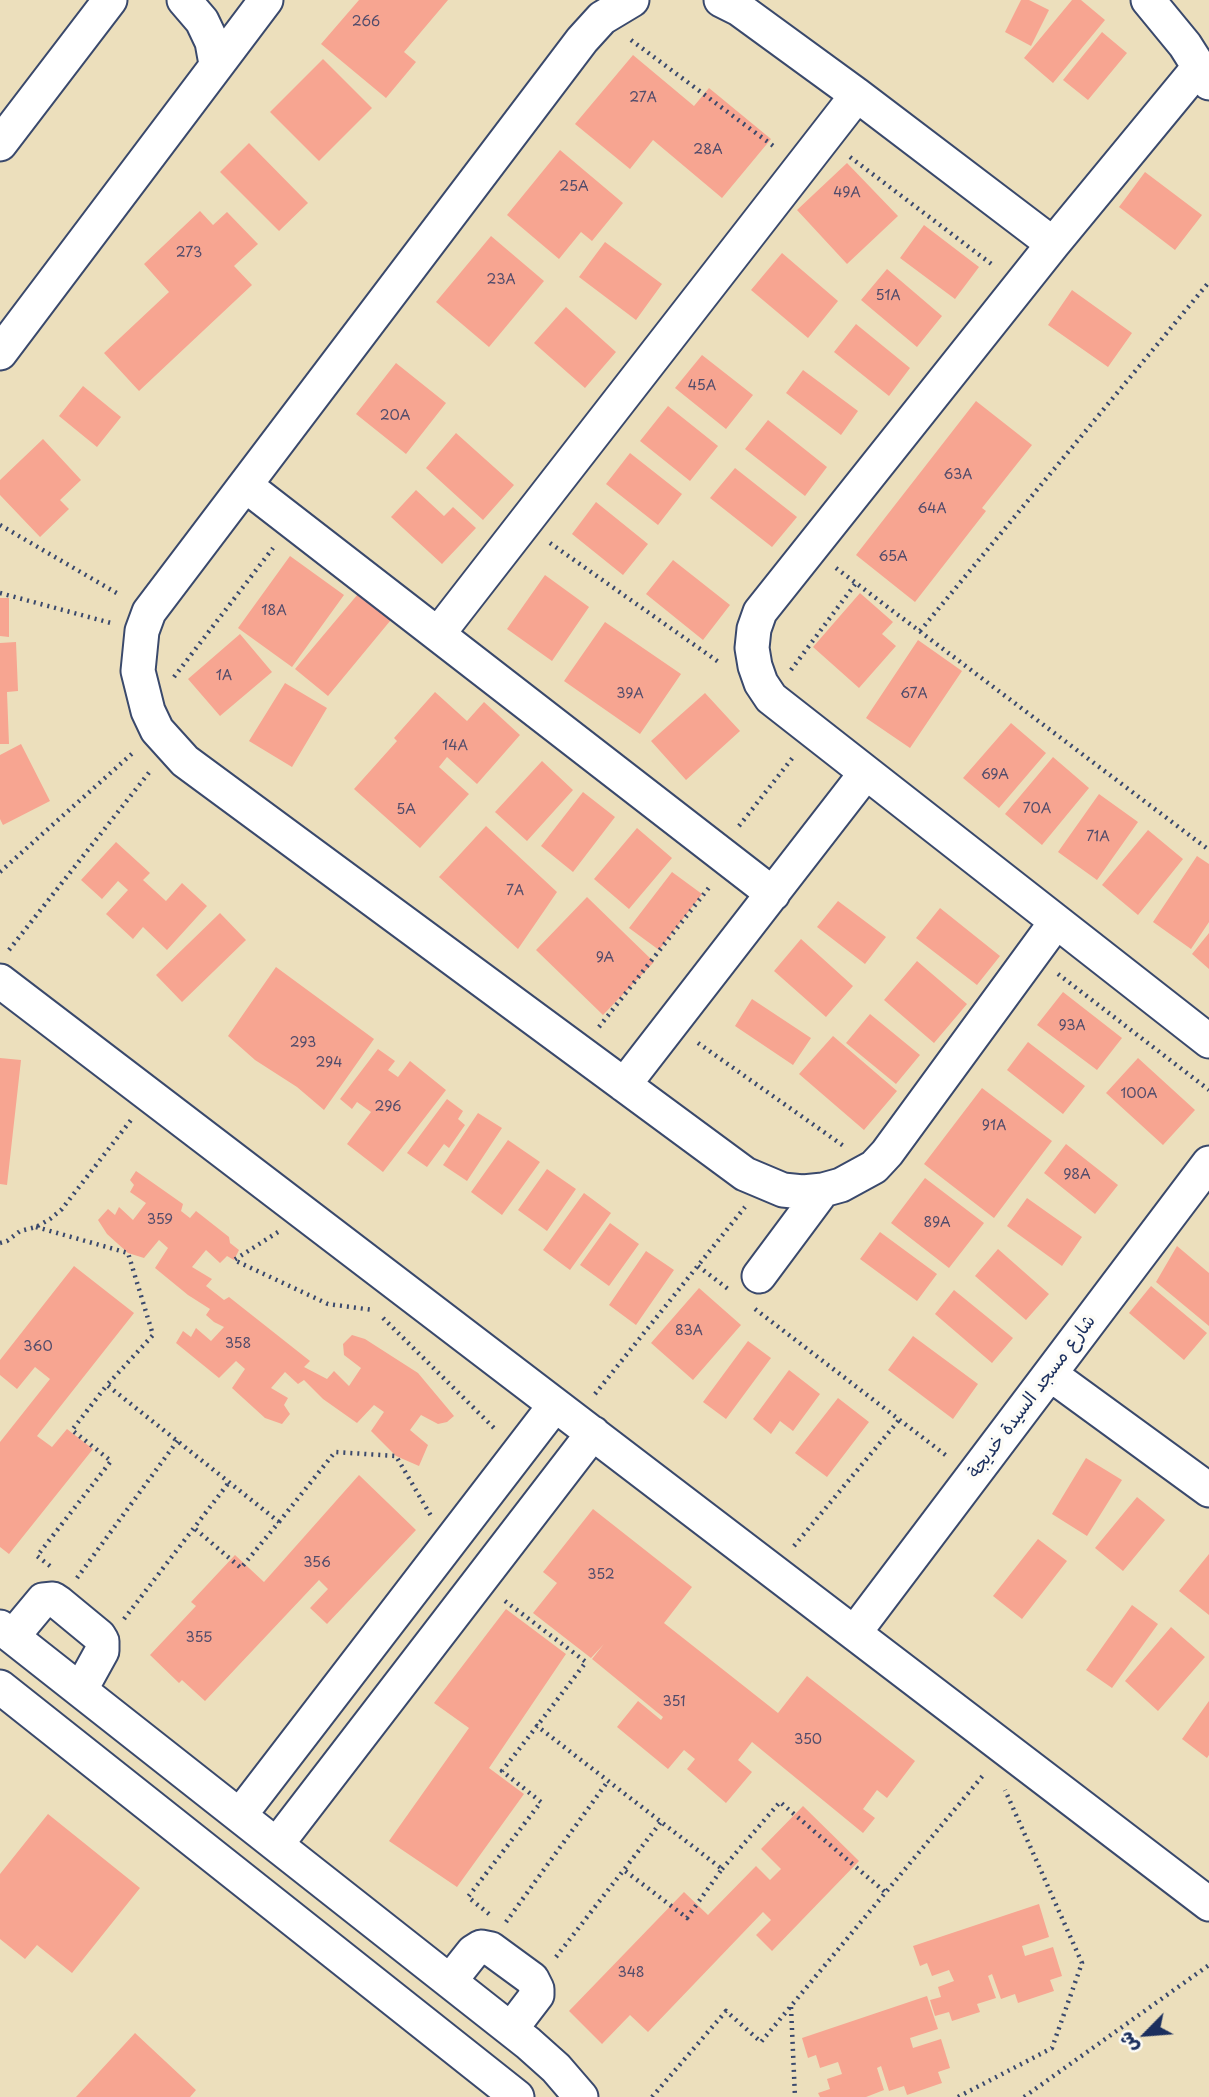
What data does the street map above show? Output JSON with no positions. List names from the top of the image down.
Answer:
{
  "streets": {
    "street": ["شارع مسجد السيدة خديجة"]
  },
  "house_numbers": [
    "266",
    "27A",
    "28A",
    "25A",
    "49A",
    "273",
    "23A",
    "51A",
    "45A",
    "20A",
    "63A",
    "64A",
    "65A",
    "18A",
    "1A",
    "39A",
    "67A",
    "14A",
    "69A",
    "70A",
    "5A",
    "71A",
    "7A",
    "9A",
    "93A",
    "293",
    "294",
    "100A",
    "296",
    "91A",
    "98A",
    "359",
    "89A",
    "83A",
    "358",
    "360",
    "356",
    "352",
    "355",
    "351",
    "350",
    "348"
  ],
  "north": "bottom left"
}
